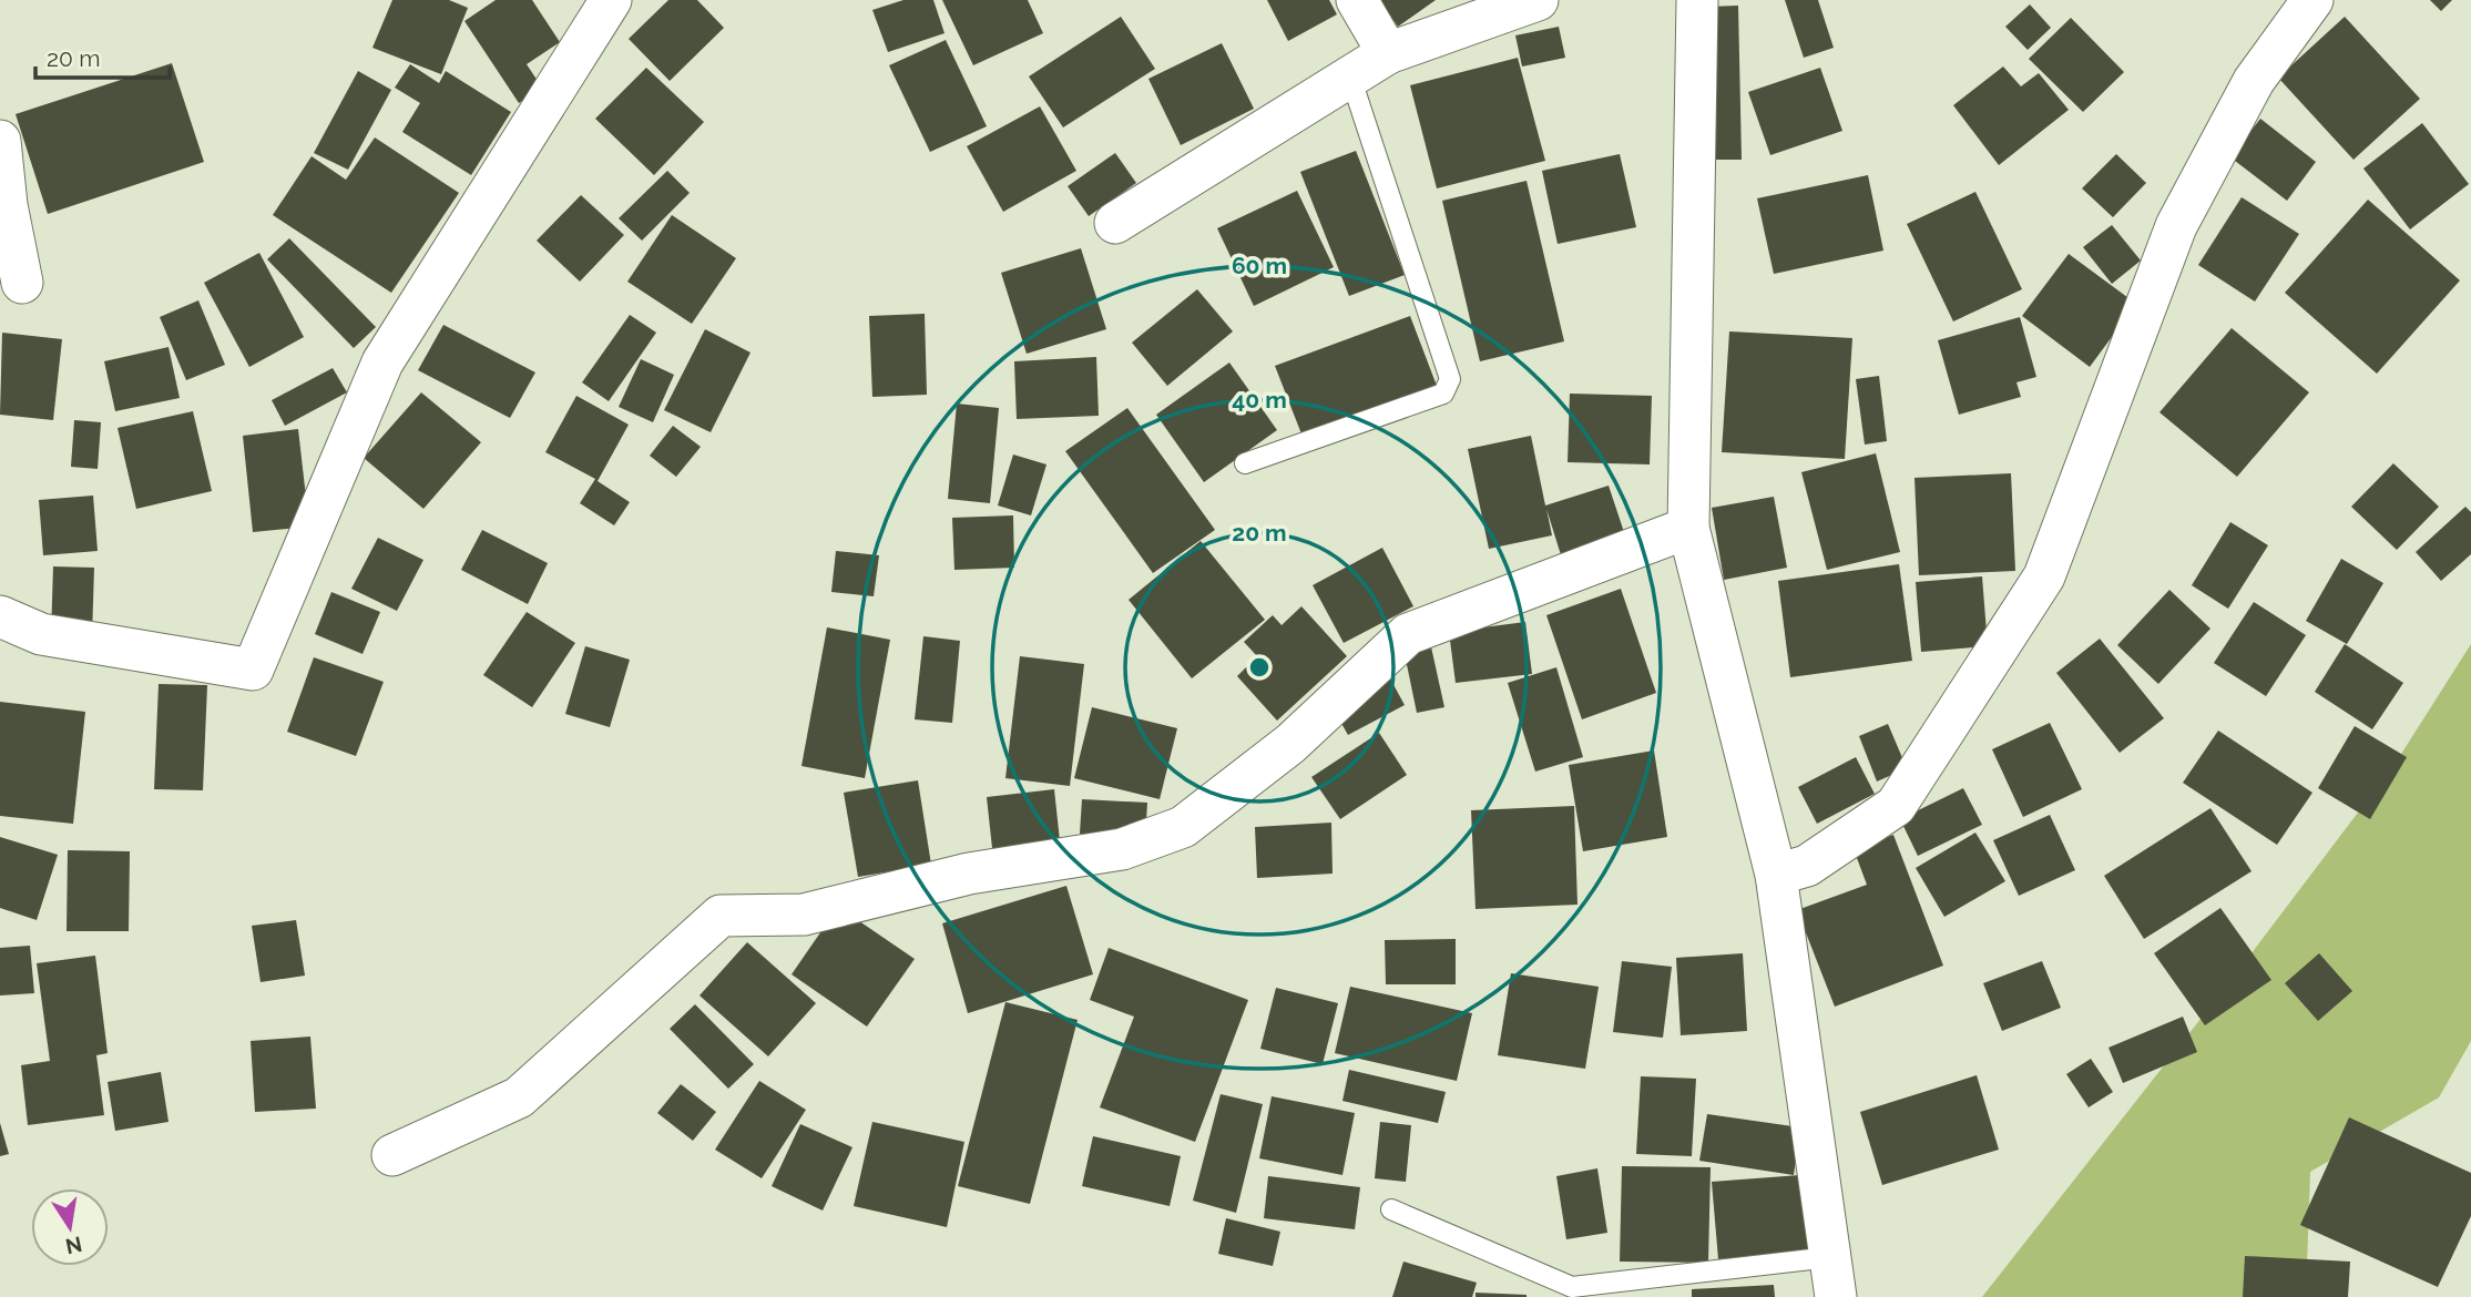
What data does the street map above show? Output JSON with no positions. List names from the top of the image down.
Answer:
{
  "scale_bar": "20 m",
  "north": "bottom",
  "rings": ["60 m", "40 m", "20 m"]
}
